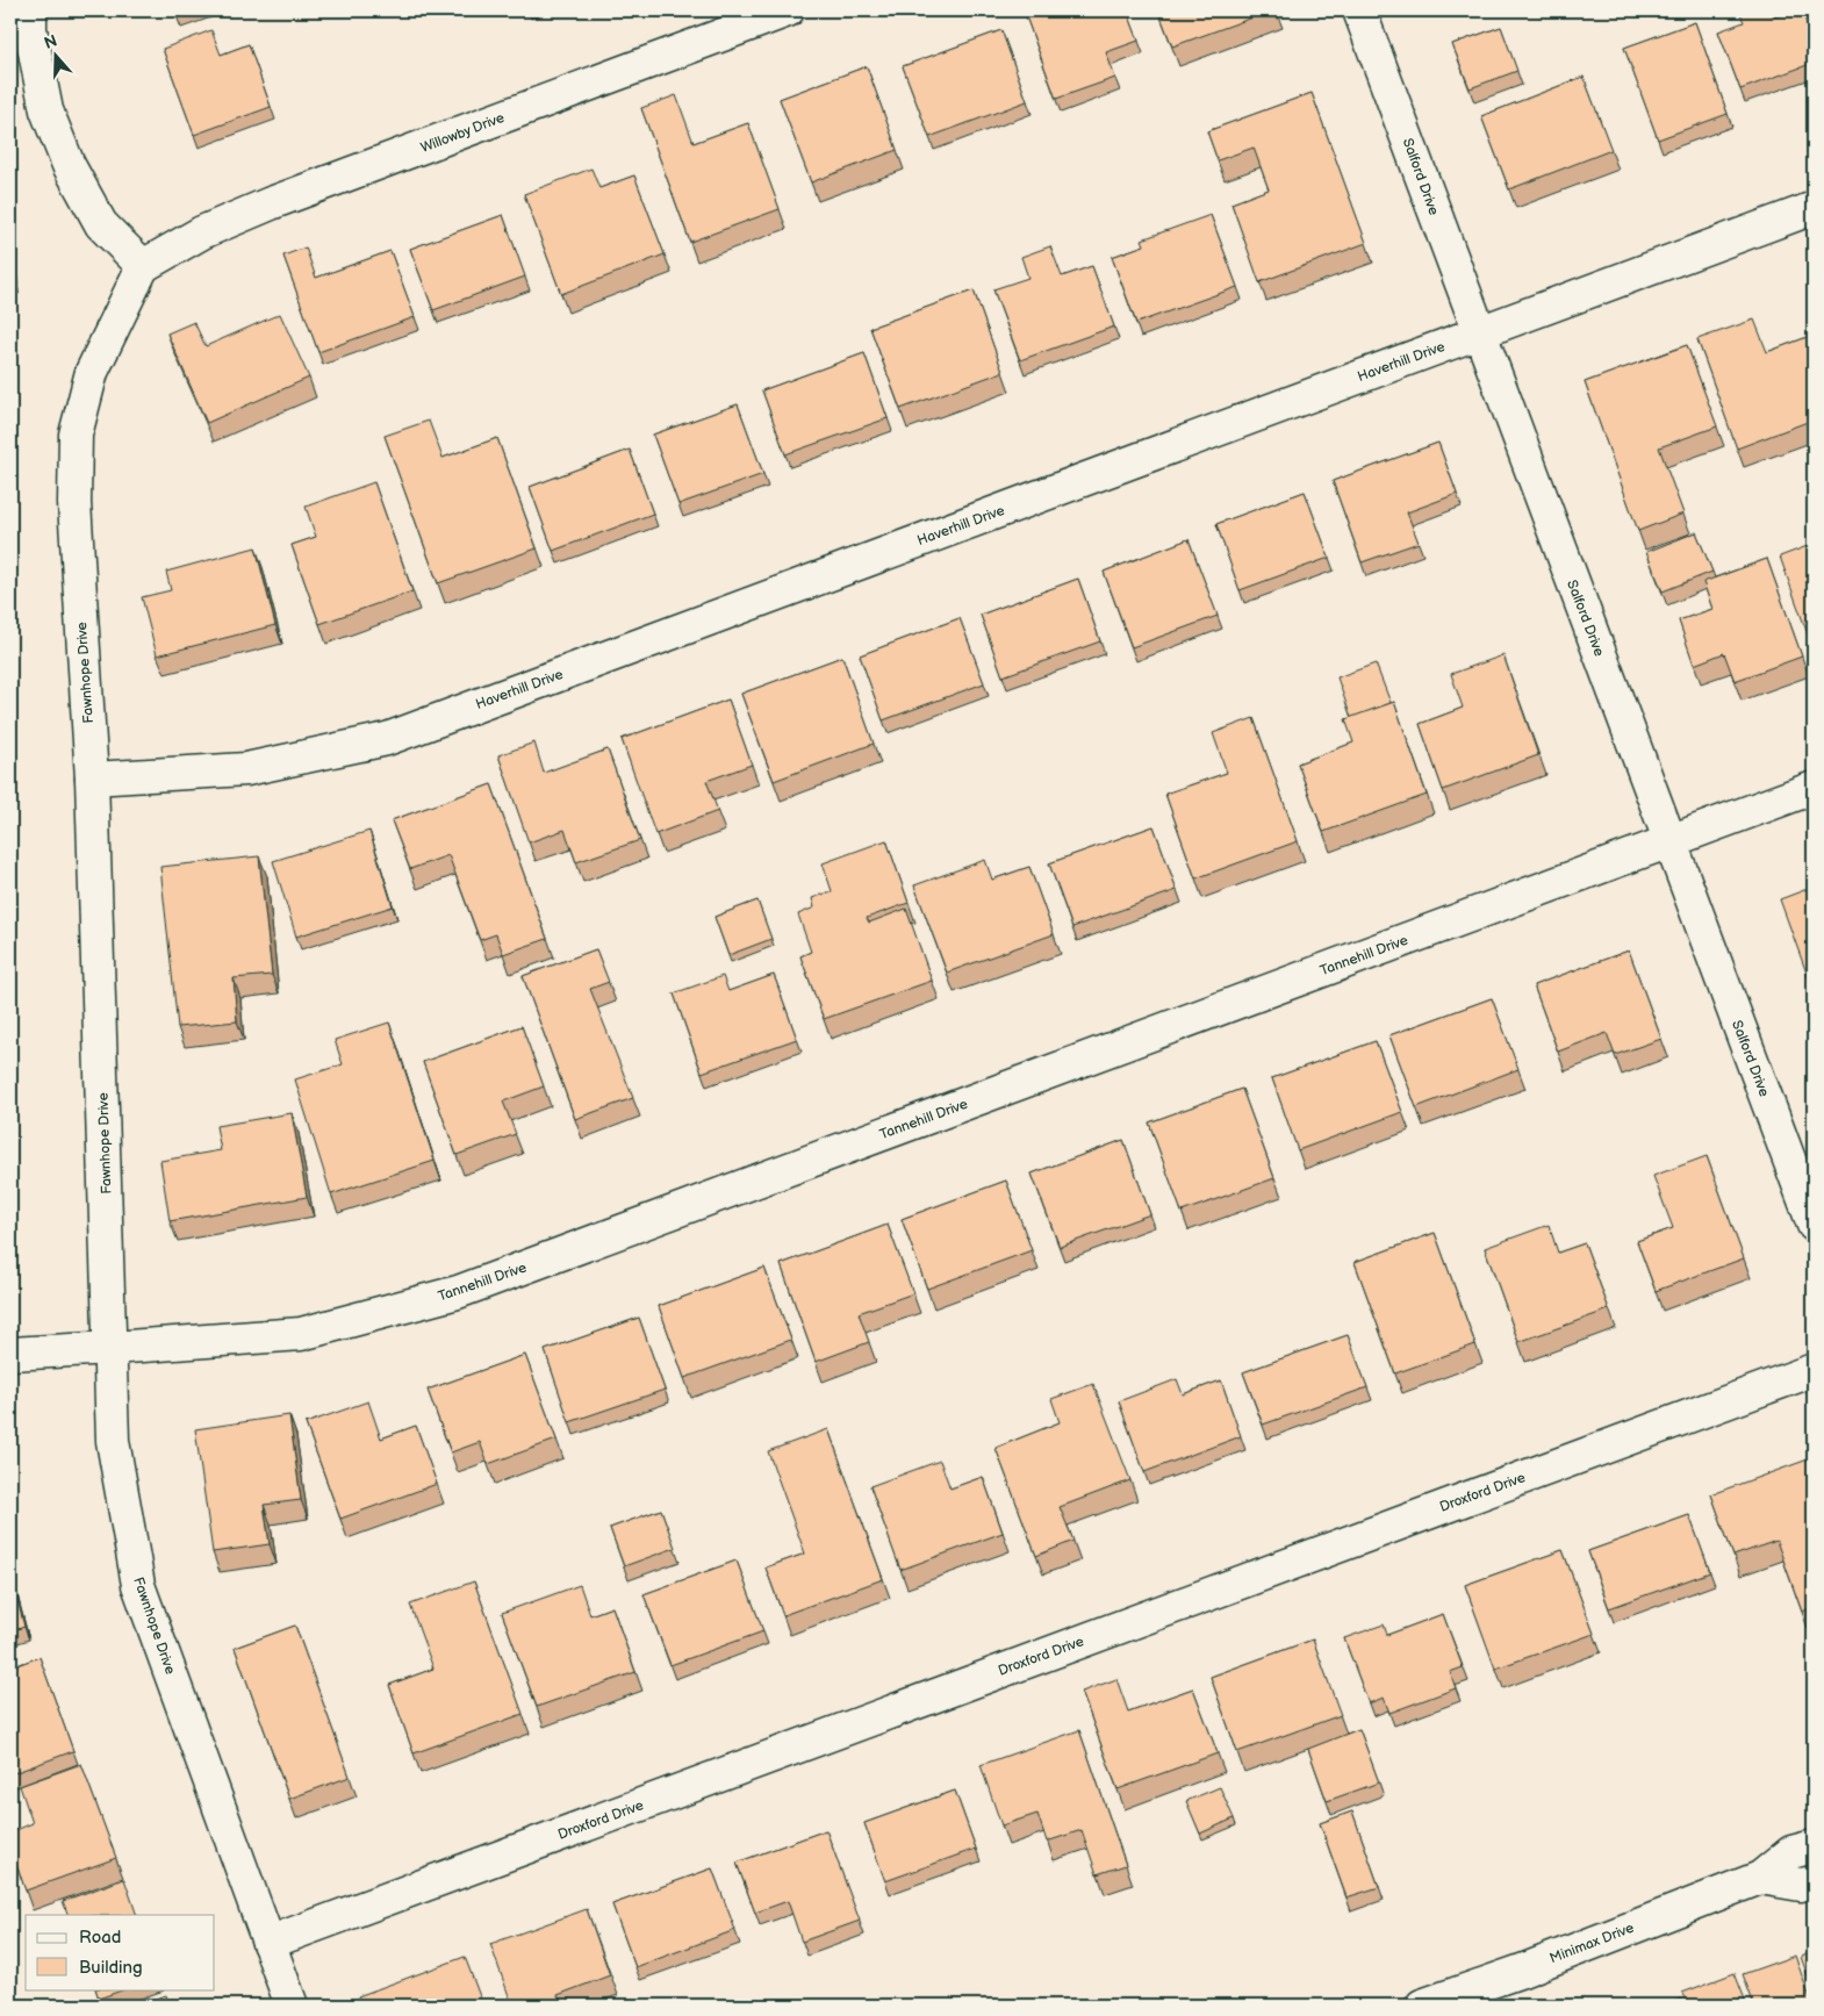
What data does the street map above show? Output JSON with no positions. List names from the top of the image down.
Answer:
{
  "streets": {
    "street": [
      "Willowby Drive",
      "Salford Drive",
      "Haverhill Drive",
      "Fawnhope Drive",
      "Tannehill Drive",
      "Droxford Drive",
      "Minimax Drive"
    ]
  },
  "crossings": [
    ["Willowby Drive", "Fawnhope Drive"],
    ["Salford Drive", "Haverhill Drive"],
    ["Salford Drive", "Tannehill Drive"],
    ["Haverhill Drive", "Fawnhope Drive"],
    ["Fawnhope Drive", "Tannehill Drive"],
    ["Fawnhope Drive", "Droxford Drive"]
  ],
  "legend": ["Road", "Building"],
  "north": "top"
}
